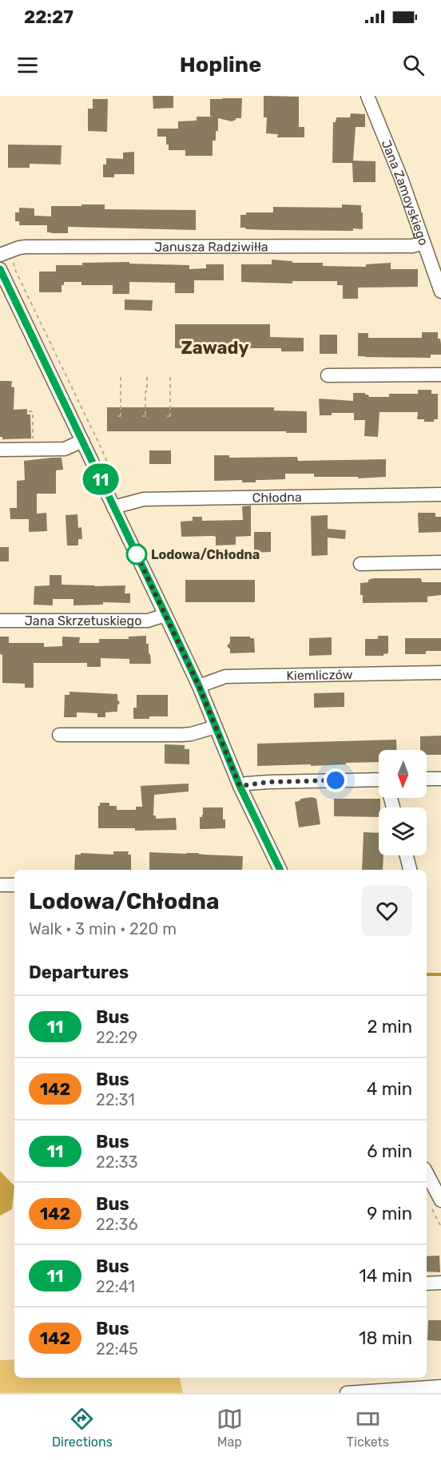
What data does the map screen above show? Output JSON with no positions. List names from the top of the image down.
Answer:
{
  "streets": {
    "street": [
      "Jana Zamoyskiego",
      "Janusza Radziwiłła",
      "Chłodna",
      "Jana Skrzetuskiego",
      "Kiemliczów"
    ]
  },
  "crossings": [
    ["Jana Zamoyskiego", "Janusza Radziwiłła"]
  ],
  "districts": ["Zawady"],
  "places": ["Lodowa/Chłodna"],
  "lines": ["bus line 11"],
  "north": "bottom",
  "page": {
    "status": "22:27",
    "header": "Hopline",
    "on_map": "11",
    "heading": [
      ["Lodowa/Chłodna", "Walk · 3 min · 220 m"],
      "Departures"
    ],
    "list": [
      {
        "mark": "11",
        "name": "Bus",
        "note": "22:29",
        "value": "2 min"
      },
      {
        "mark": "142",
        "name": "Bus",
        "note": "22:31",
        "value": "4 min"
      },
      {
        "mark": "11",
        "name": "Bus",
        "note": "22:33",
        "value": "6 min"
      },
      {
        "mark": "142",
        "name": "Bus",
        "note": "22:36",
        "value": "9 min"
      },
      {
        "mark": "11",
        "name": "Bus",
        "note": "22:41",
        "value": "14 min"
      },
      {
        "mark": "142",
        "name": "Bus",
        "note": "22:45",
        "value": "18 min"
      }
    ],
    "tabs": ["Directions", "Map", "Tickets"]
  }
}
